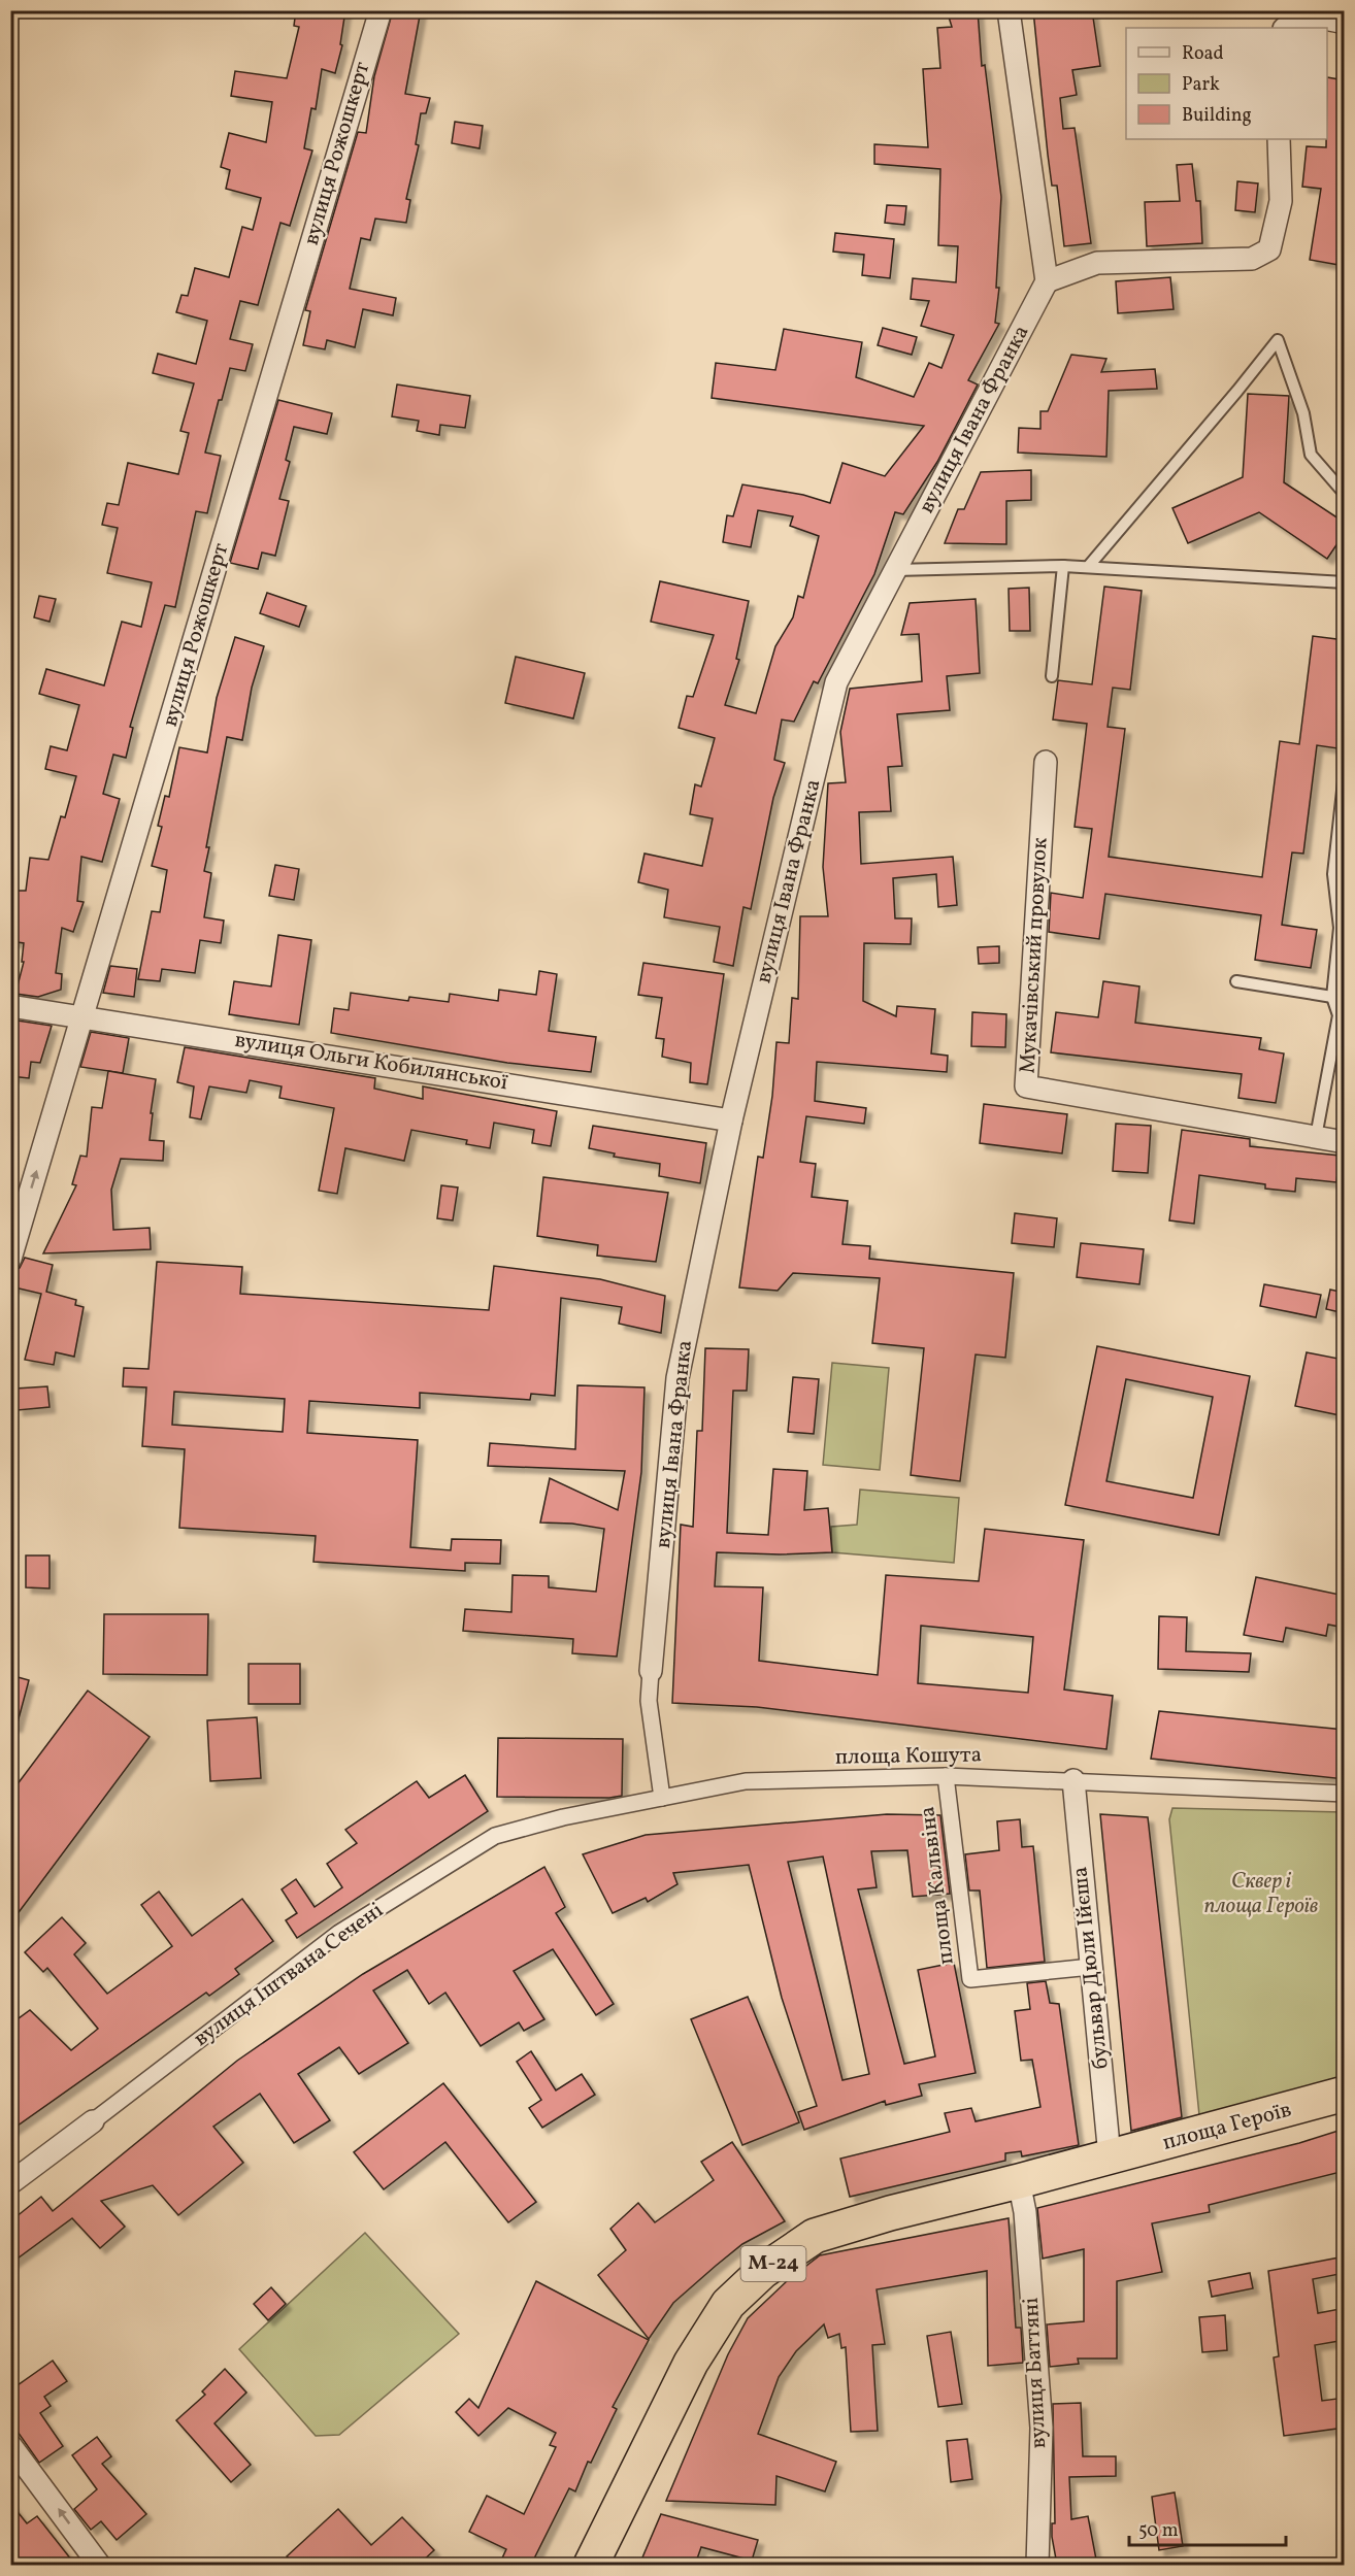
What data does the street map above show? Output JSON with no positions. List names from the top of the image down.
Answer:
{
  "streets": {
    "highway": ["площа Героїв", "М-24"],
    "street": [
      "вулиця Рожошкерт",
      "вулиця Івана Франка",
      "Мукачівський провулок",
      "вулиця Ольги Кобилянської",
      "площа Кошута",
      "площа Кальвіна",
      "бульвар Дюли Ійєша",
      "вулиця Іштвана Сечені",
      "вулиця Баттяні"
    ]
  },
  "crossings": [
    ["вулиця Рожошкерт", "вулиця Ольги Кобилянської"],
    ["вулиця Івана Франка", "вулиця Ольги Кобилянської"],
    ["вулиця Івана Франка", "площа Кошута"],
    ["вулиця Івана Франка", "вулиця Іштвана Сечені"],
    ["площа Кошута", "площа Кальвіна"],
    ["площа Кошута", "бульвар Дюли Ійєша"],
    ["площа Кошута", "вулиця Іштвана Сечені"],
    ["площа Кальвіна", "бульвар Дюли Ійєша"],
    ["бульвар Дюли Ійєша", "площа Героїв"],
    ["бульвар Дюли Ійєша", "М-24"],
    ["площа Героїв", "М-24"],
    ["М-24", "вулиця Баттяні"]
  ],
  "parks": ["Сквер і площа Героїв"],
  "legend": ["Road", "Park", "Building"],
  "scale_bar": "50 m"
}
